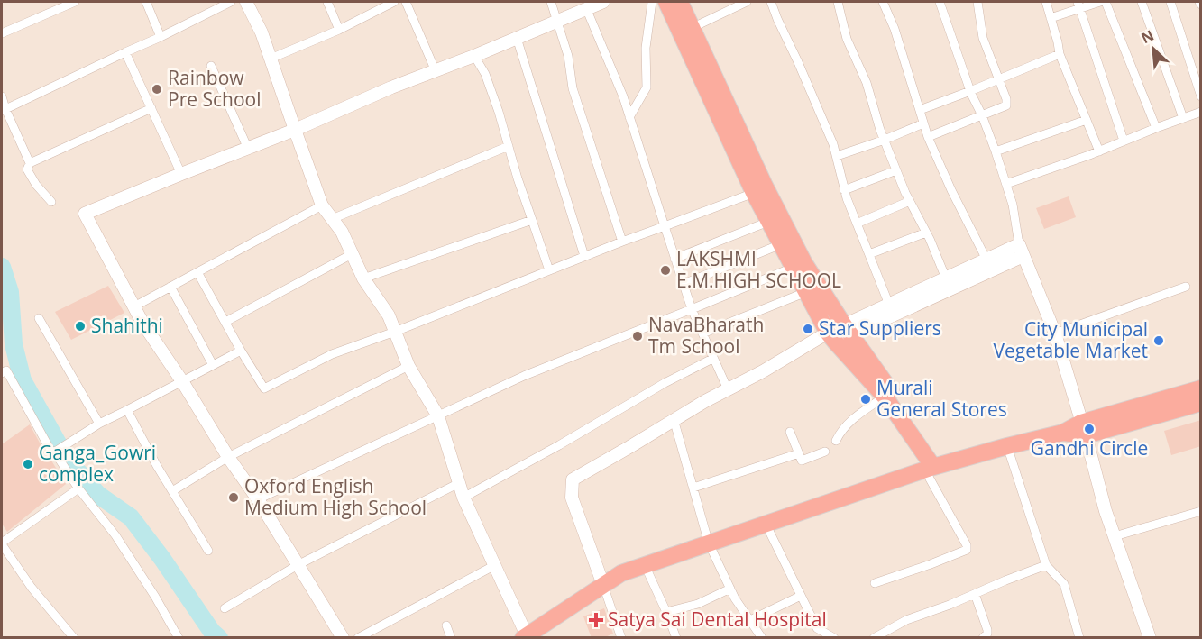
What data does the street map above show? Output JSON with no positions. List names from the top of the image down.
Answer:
{
  "places": {
    "other": [
      "Rainbow Pre School",
      "LAKSHMI E.M.HIGH SCHOOL",
      "Shahithi",
      "Star Suppliers",
      "NavaBharath Tm School",
      "City Municipal Vegetable Market",
      "Murali General Stores",
      "Gandhi Circle",
      "Ganga_Gowri complex",
      "Oxford English Medium High School"
    ],
    "health": ["Satya Sai Dental Hospital"]
  },
  "north": "top left"
}
